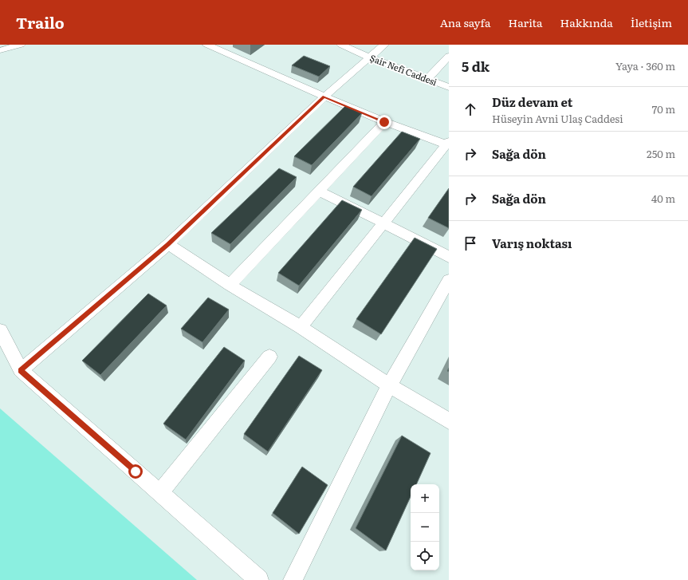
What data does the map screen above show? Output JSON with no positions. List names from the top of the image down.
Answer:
{
  "streets": {
    "street": ["Şair Nefi Caddesi"]
  },
  "page": {
    "header": "Trailo",
    "nav": [
      "Ana sayfa",
      "Harita",
      "Hakkında",
      "İletişim"
    ],
    "heading": ["5 dk", "Yaya · 360 m"],
    "list": [
      ["Düz devam et", "Hüseyin Avni Ulaş Caddesi", "70 m"],
      ["Sağa dön", "250 m"],
      ["Sağa dön", "40 m"],
      "Varış noktası"
    ],
    "map_buttons": ["+", "−"]
  }
}
